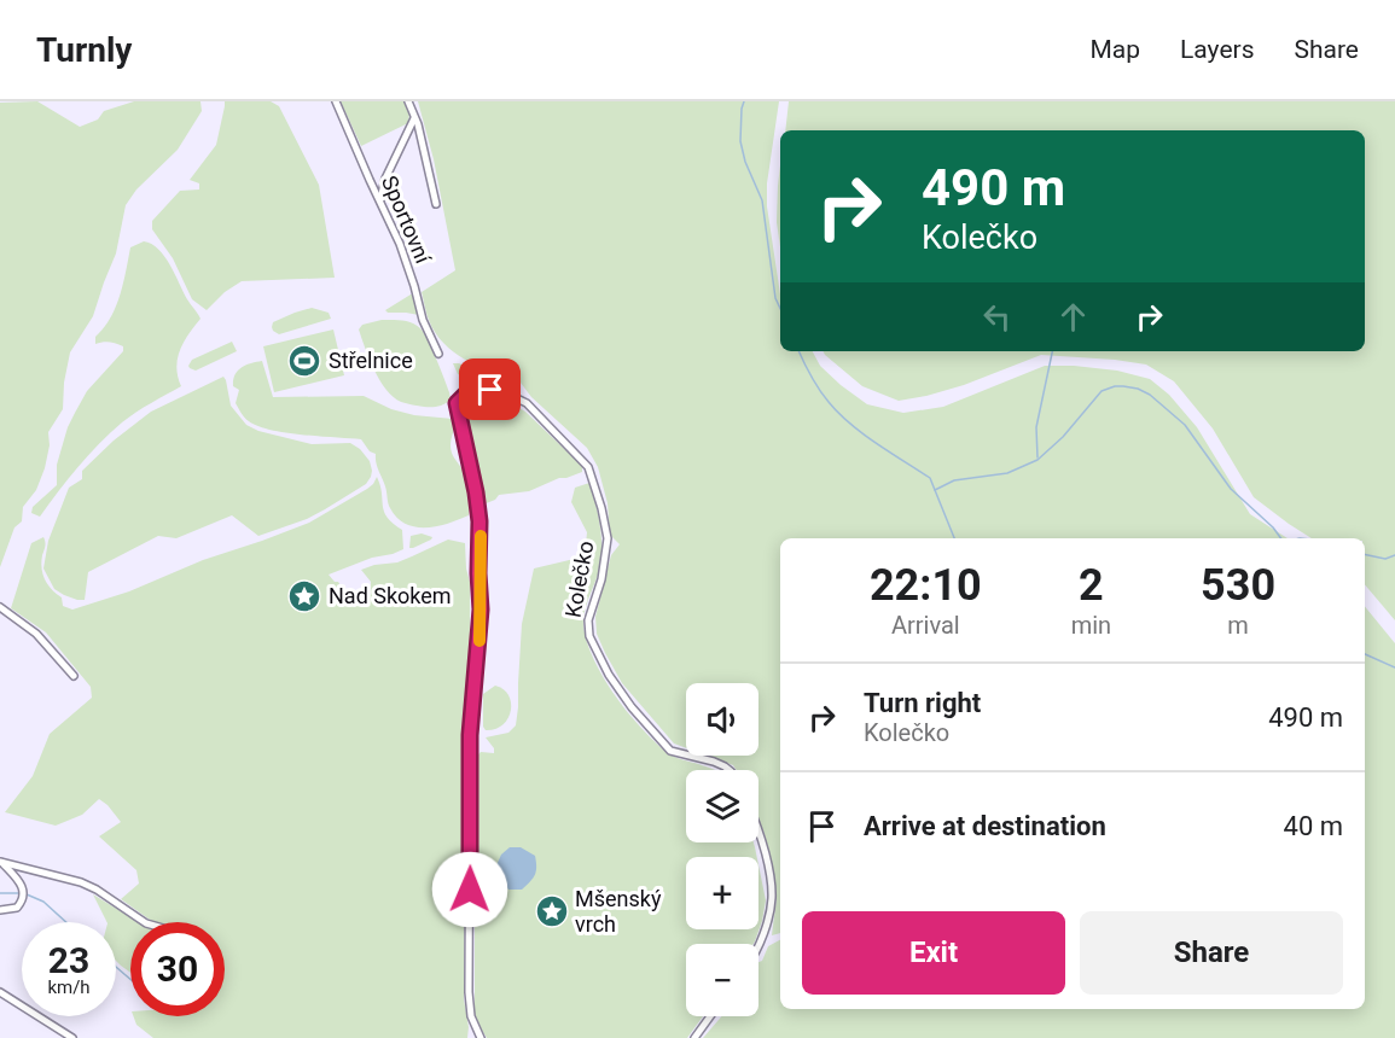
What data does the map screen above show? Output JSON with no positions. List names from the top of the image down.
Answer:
{
  "streets": {
    "street": ["Sportovní", "Kolečko"]
  },
  "places": {
    "sports": ["Střelnice"],
    "place": ["Nad Skokem", "Mšenský vrch"]
  },
  "page": {
    "header": "Turnly",
    "nav": ["Map", "Layers", "Share"],
    "turn": ["490 m", "Kolečko"],
    "eta": [
      "22:10",
      "Arrival",
      "2",
      "min",
      "530",
      "m"
    ],
    "list": [
      {
        "name": "Turn right",
        "note": "Kolečko",
        "value": "490 m"
      },
      {
        "name": "Arrive at destination",
        "value": "40 m"
      }
    ],
    "map_buttons": ["+", "−"],
    "buttons": ["Exit", "Share"],
    "speed": "23 km/h",
    "limit": "30"
  }
}
